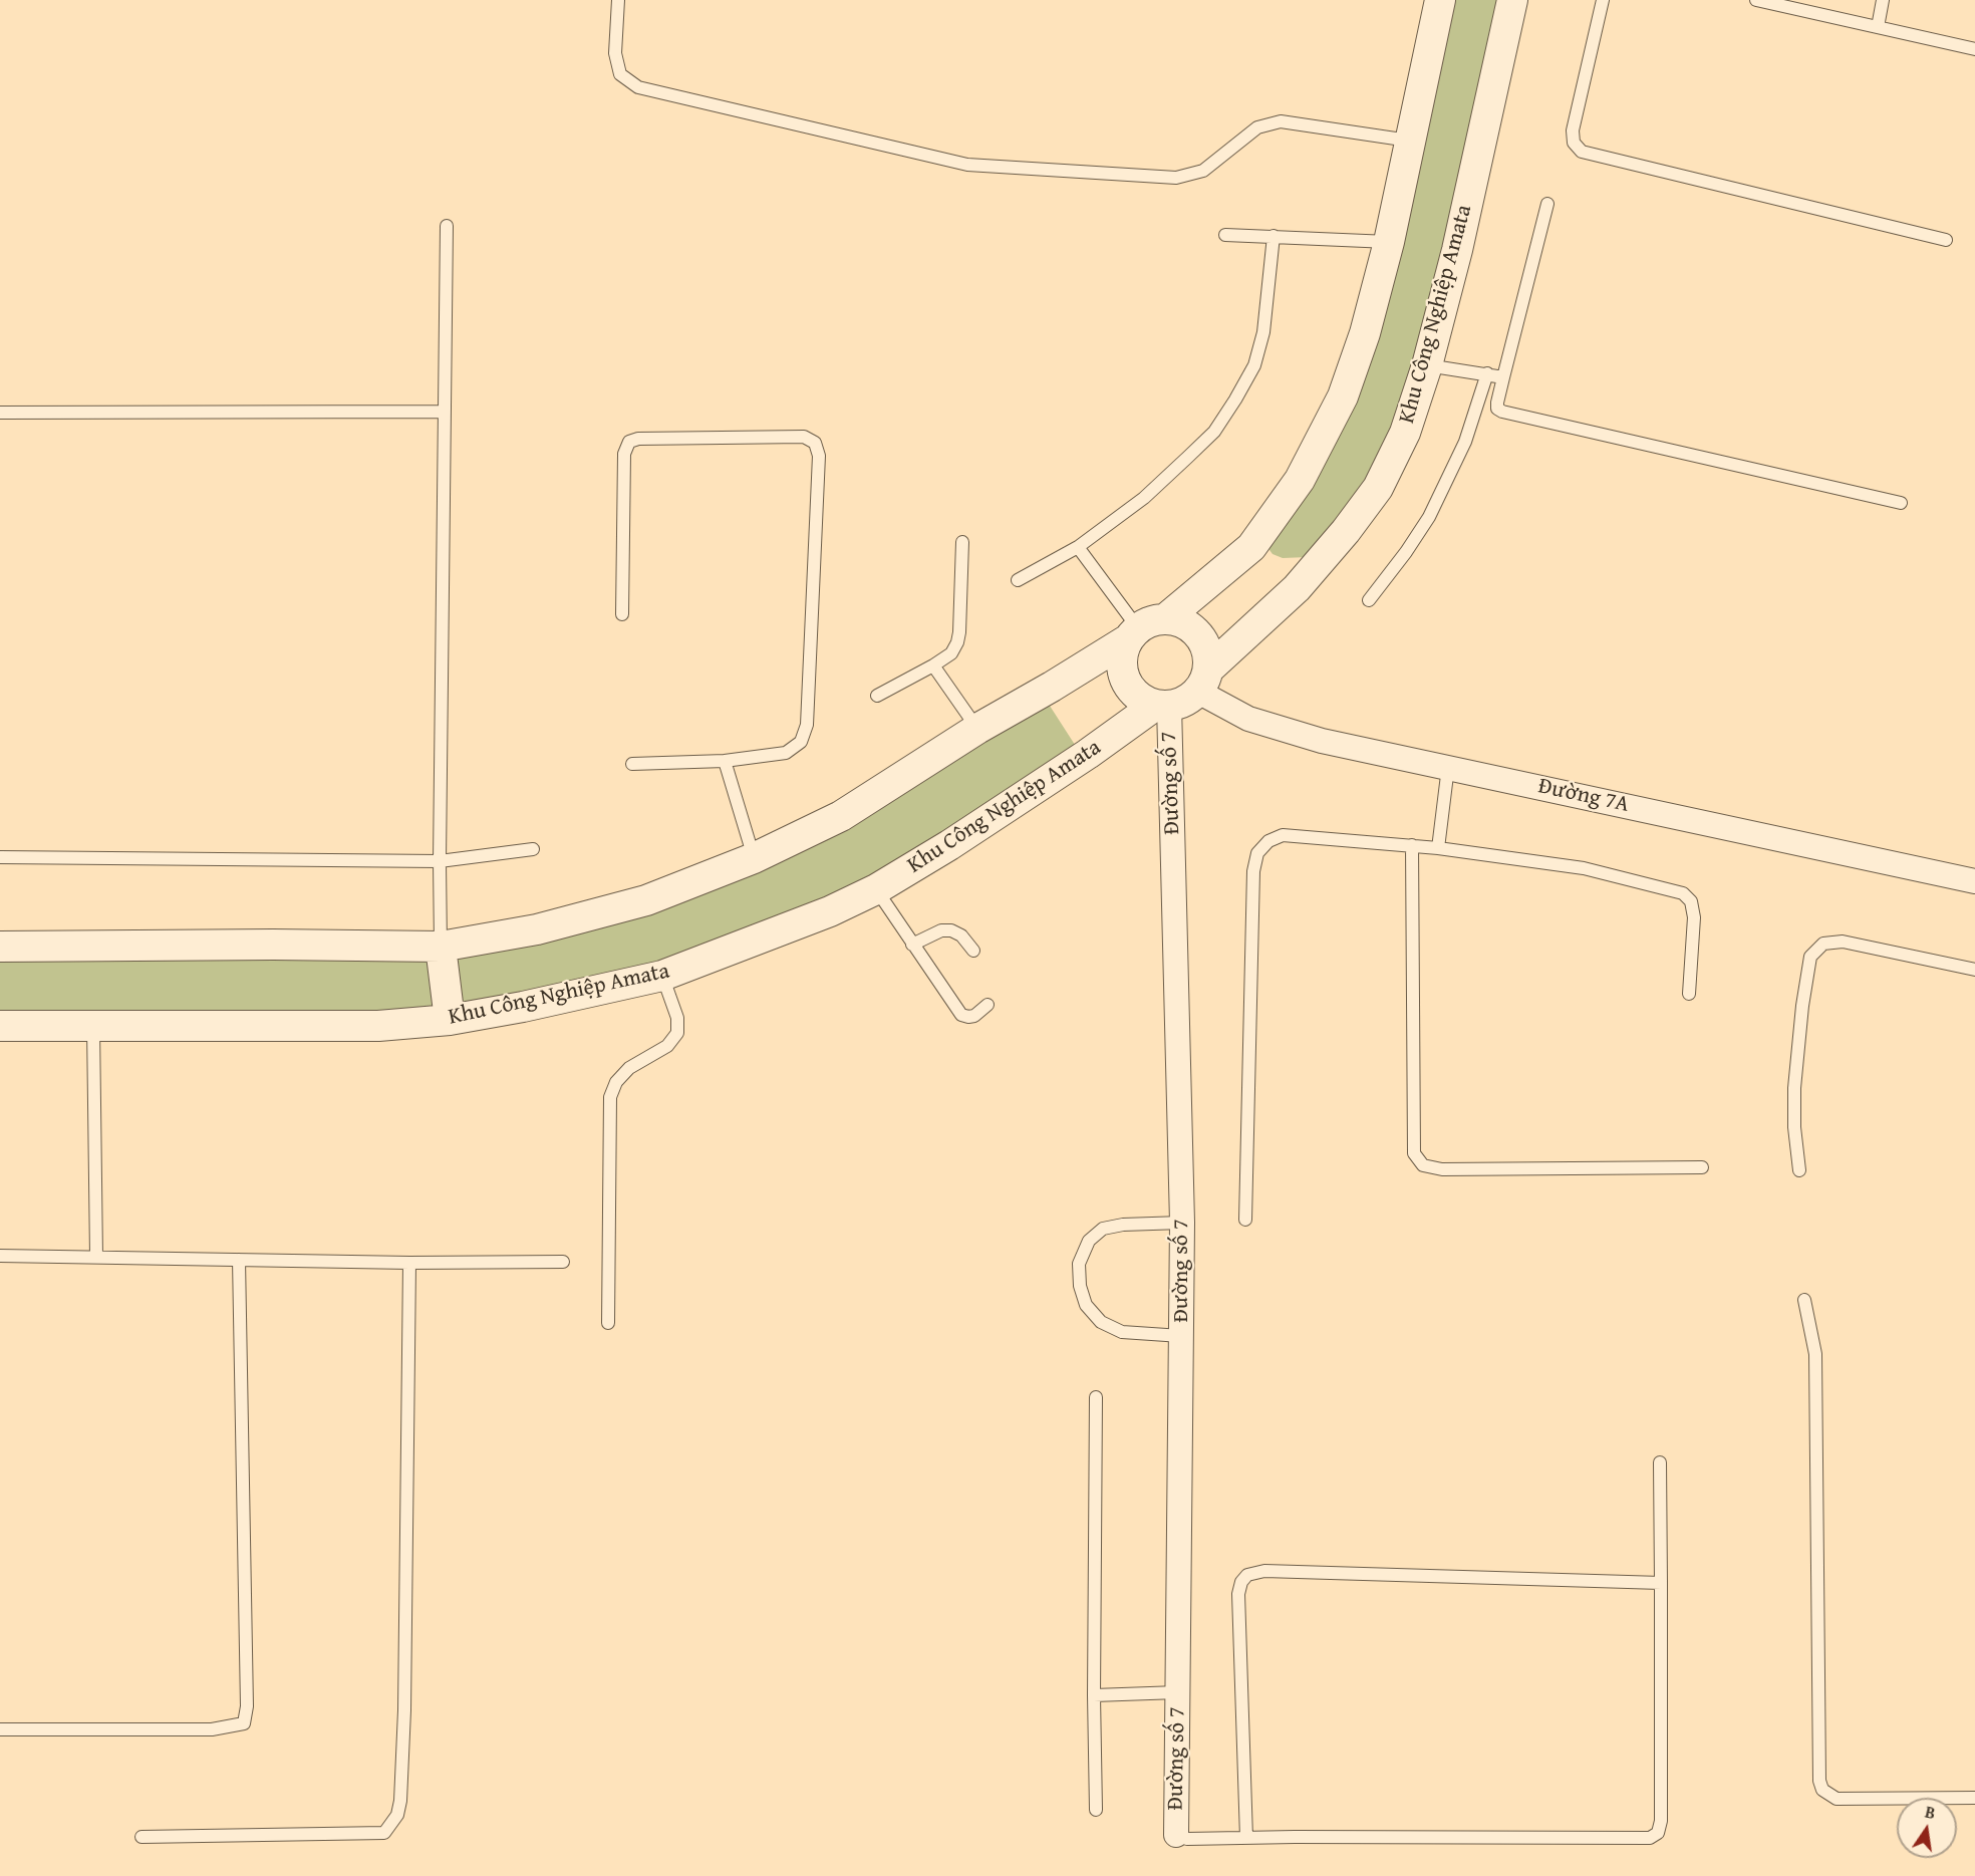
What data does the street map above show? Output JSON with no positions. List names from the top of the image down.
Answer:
{
  "streets": {
    "street": ["Khu Công Nghiệp Amata", "Đường số 7", "Đường 7A"]
  },
  "crossings": [
    ["Khu Công Nghiệp Amata", "Đường số 7"],
    ["Khu Công Nghiệp Amata", "Đường 7A"],
    ["Đường số 7", "Đường 7A"]
  ],
  "north": "top"
}
